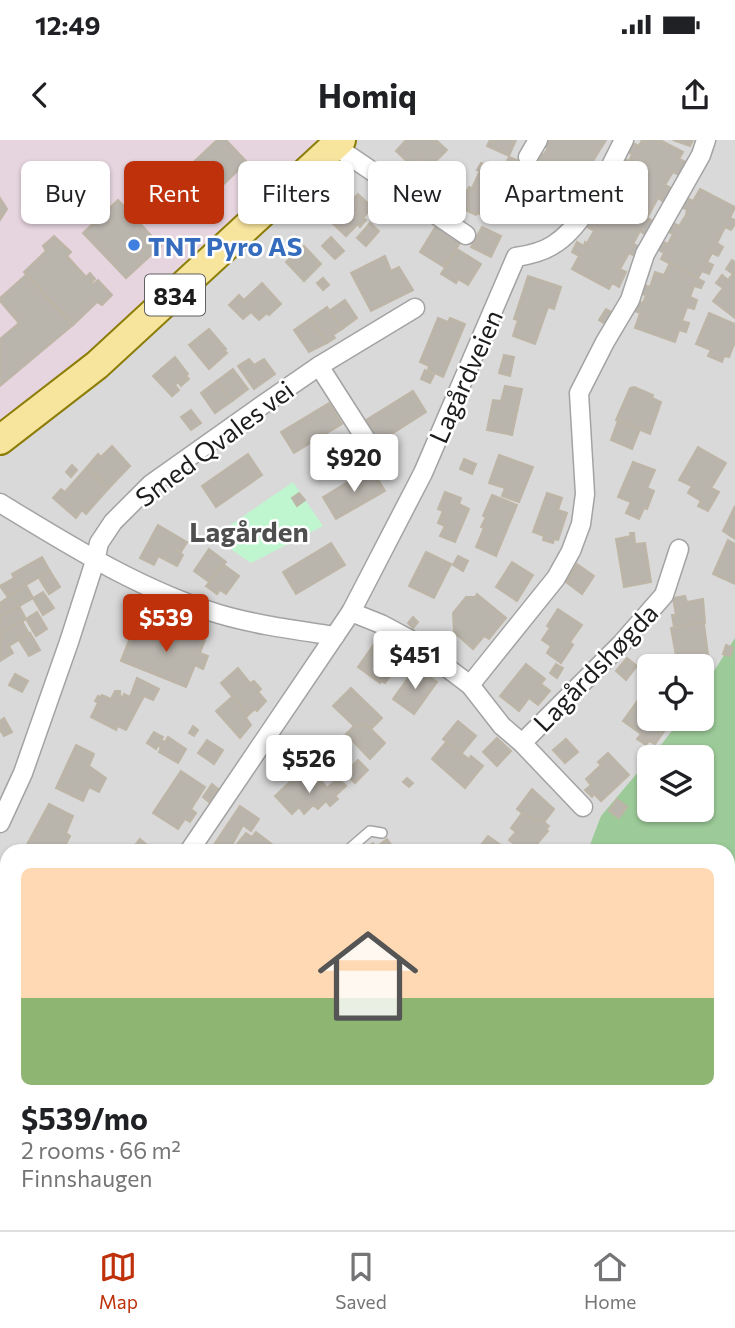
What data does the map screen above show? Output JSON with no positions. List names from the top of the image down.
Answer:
{
  "streets": {
    "main road": ["834"],
    "street": ["Lagårdveien", "Smed Qvales vei", "Lagårdshøgda"]
  },
  "districts": ["Lagården"],
  "places": ["TNT Pyro AS"],
  "page": {
    "status": "12:49",
    "header": "Homiq",
    "chip": [
      "Buy",
      "Rent",
      "Filters",
      "New",
      "Apartment"
    ],
    "price": [
      "$920",
      "$539",
      "$451",
      "$526"
    ],
    "list": [
      {
        "name": "$539/mo",
        "note": "2 rooms · 66 m² · Finnshaugen"
      }
    ],
    "tabs": ["Map", "Saved", "Home"]
  }
}
